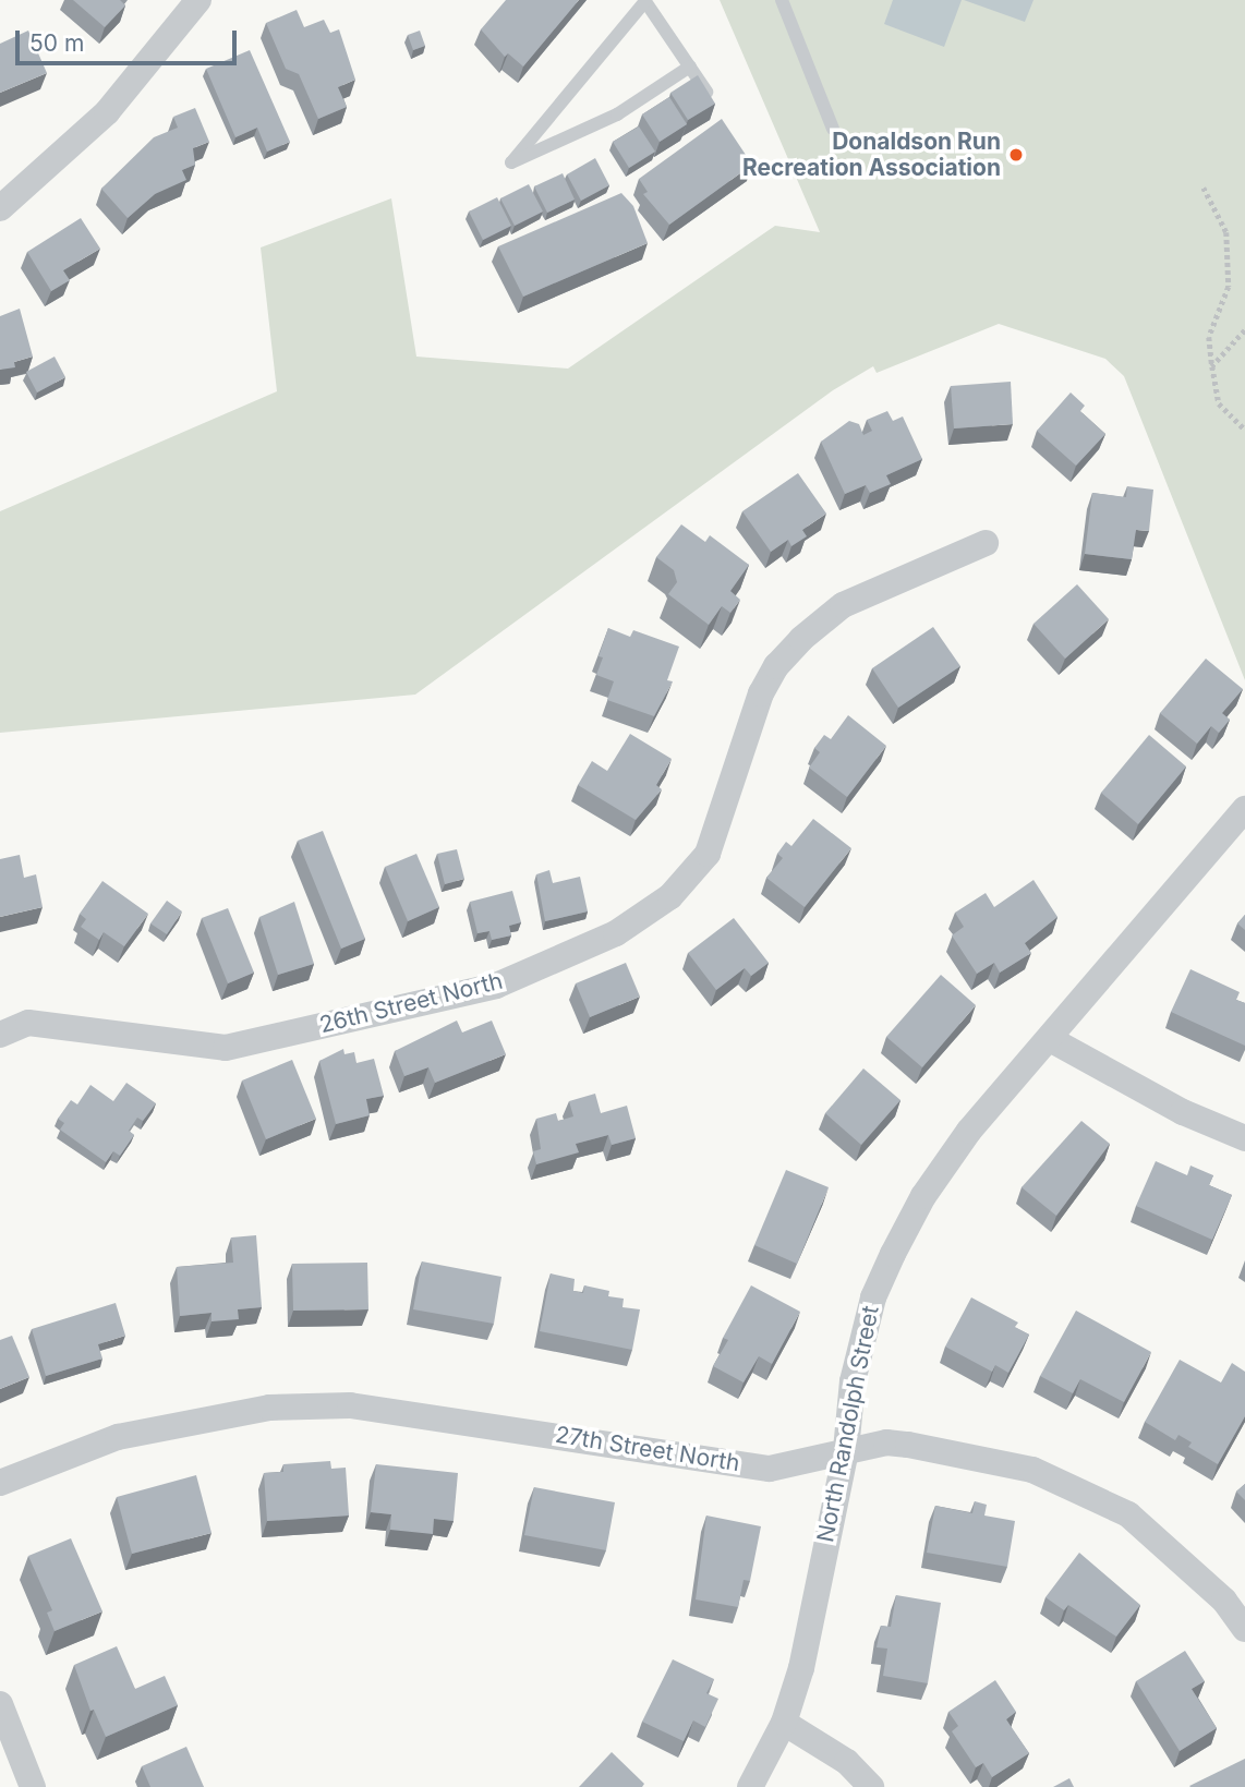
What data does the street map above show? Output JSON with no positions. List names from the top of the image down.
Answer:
{
  "streets": {
    "street": ["26th Street North", "North Randolph Street", "27th Street North"]
  },
  "crossings": [
    ["North Randolph Street", "27th Street North"]
  ],
  "places": ["Donaldson Run Recreation Association"],
  "scale_bar": "50 m"
}
